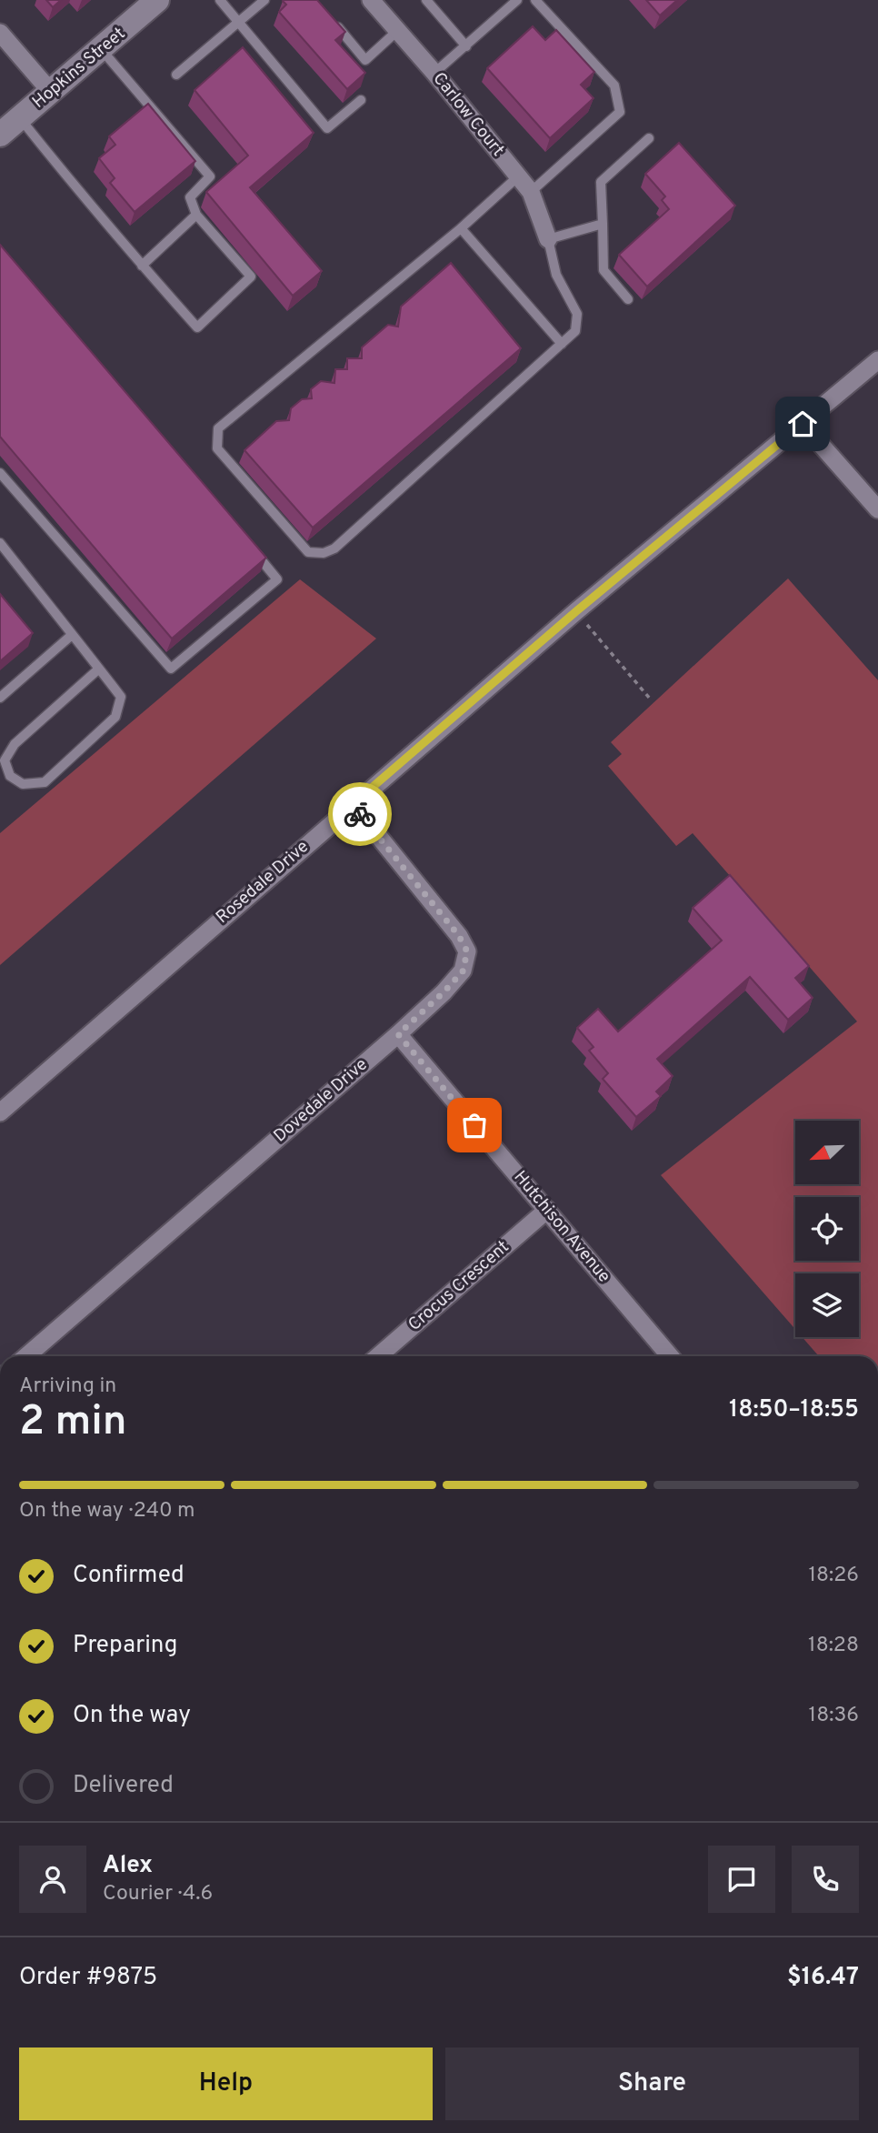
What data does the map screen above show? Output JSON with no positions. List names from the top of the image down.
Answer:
{
  "streets": {
    "main road": ["Hopkins Street"],
    "street": [
      "Carlow Court",
      "Rosedale Drive",
      "Dovedale Drive",
      "Hutchison Avenue",
      "Crocus Crescent"
    ]
  },
  "crossings": [
    ["Rosedale Drive", "Dovedale Drive"],
    ["Dovedale Drive", "Hutchison Avenue"],
    ["Hutchison Avenue", "Crocus Crescent"]
  ],
  "north": "bottom left",
  "page": {
    "heading": ["2 min", "Arriving in", "18:50–18:55"],
    "panel": [
      "Alex",
      "Courier · 4.6",
      "Order #9875",
      "$16.47"
    ],
    "bar": "On the way · 240 m",
    "list": [
      ["Confirmed", "18:26"],
      ["Preparing", "18:28"],
      ["On the way", "18:36"],
      "Delivered"
    ],
    "buttons": ["Help", "Share"]
  }
}
